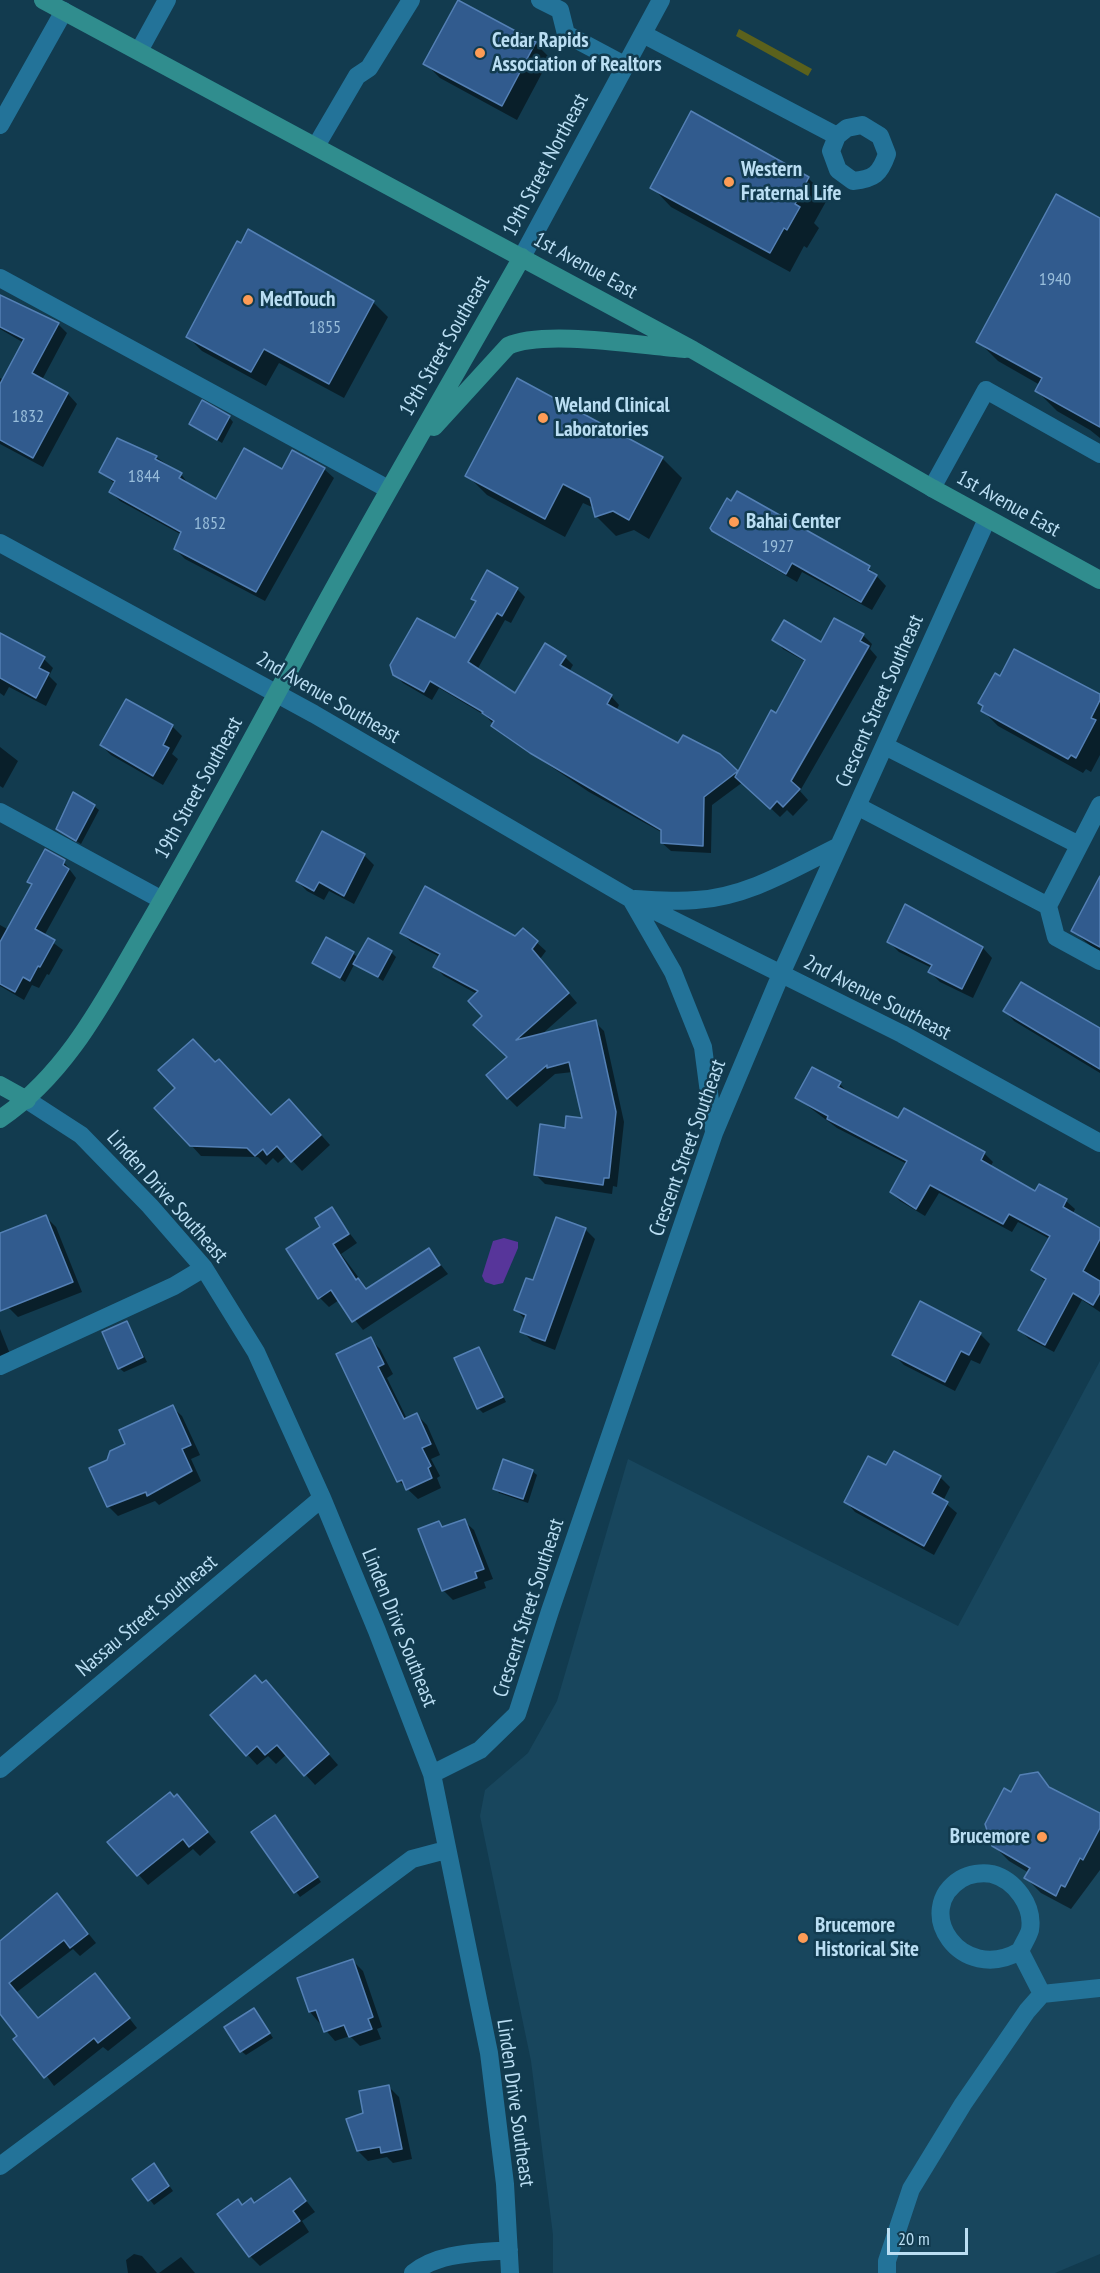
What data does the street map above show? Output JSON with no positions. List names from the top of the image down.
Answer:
{
  "streets": {
    "main road": ["1st Avenue East", "19th Street Southeast"],
    "street": [
      "19th Street Northeast",
      "2nd Avenue Southeast",
      "Crescent Street Southeast",
      "Linden Drive Southeast",
      "Nassau Street Southeast"
    ]
  },
  "crossings": [
    ["19th Street Northeast", "1st Avenue East"],
    ["19th Street Northeast", "19th Street Southeast"],
    ["1st Avenue East", "19th Street Southeast"],
    ["1st Avenue East", "Crescent Street Southeast"],
    ["19th Street Southeast", "2nd Avenue Southeast"],
    ["19th Street Southeast", "Linden Drive Southeast"],
    ["2nd Avenue Southeast", "Crescent Street Southeast"],
    ["Crescent Street Southeast", "Linden Drive Southeast"],
    ["Linden Drive Southeast", "Nassau Street Southeast"]
  ],
  "places": [
    "Cedar Rapids Association of Realtors",
    "Western Fraternal Life",
    "MedTouch",
    "Weland Clinical Laboratories",
    "Bahai Center",
    "Brucemore",
    "Brucemore Historical Site"
  ],
  "house_numbers": [
    "1940",
    "1855",
    "1832",
    "1844",
    "1852",
    "1927"
  ],
  "scale_bar": "20 m"
}
